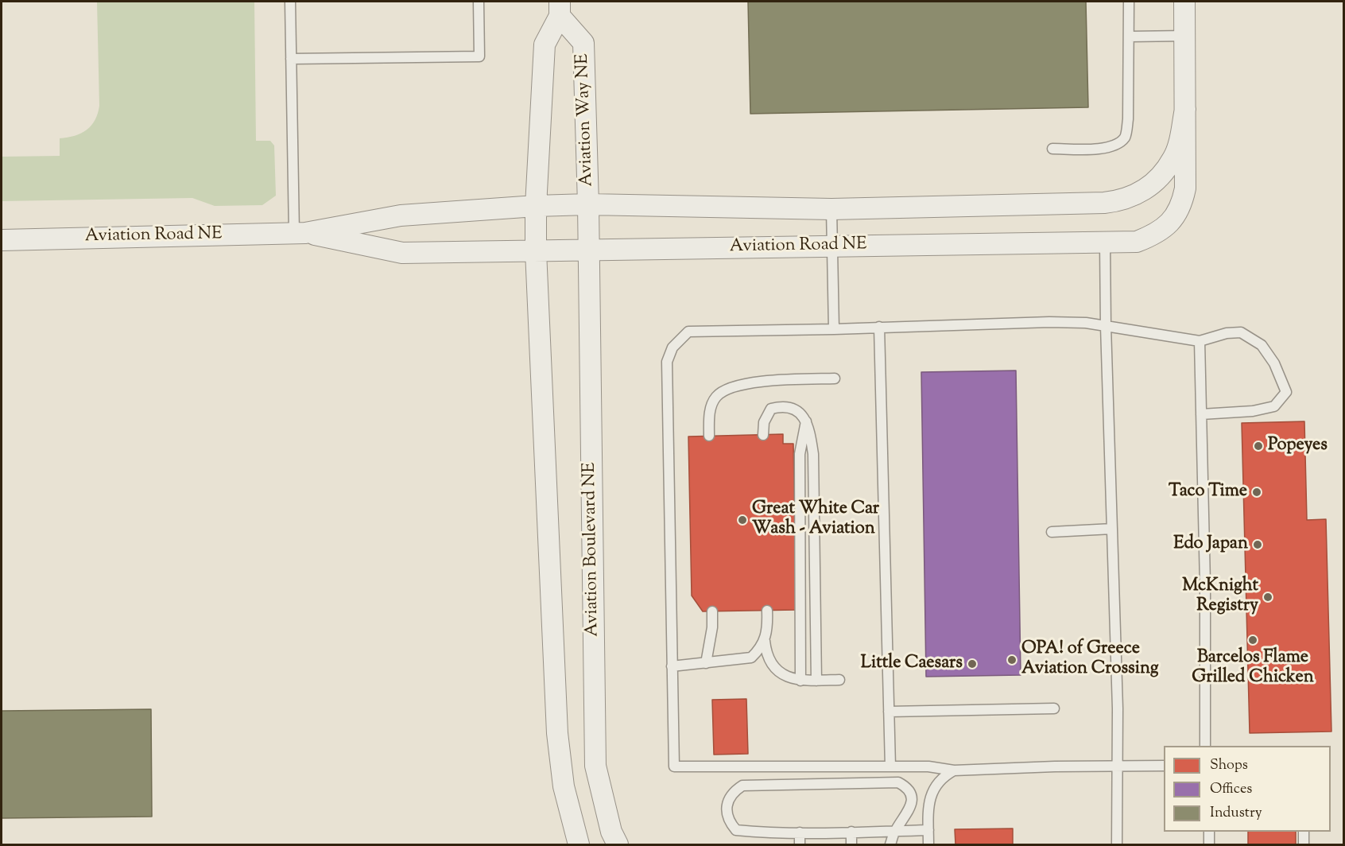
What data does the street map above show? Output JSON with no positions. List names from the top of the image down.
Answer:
{
  "streets": {
    "street": ["Aviation Way NE", "Aviation Road NE", "Aviation Boulevard NE"]
  },
  "crossings": [
    ["Aviation Way NE", "Aviation Road NE"],
    ["Aviation Way NE", "Aviation Boulevard NE"],
    ["Aviation Road NE", "Aviation Boulevard NE"]
  ],
  "places": [
    "Popeyes",
    "Taco Time",
    "Great White Car Wash - Aviation",
    "Edo Japan",
    "McKnight Registry",
    "Barcelos Flame Grilled Chicken",
    "OPA! of Greece Aviation Crossing",
    "Little Caesars"
  ],
  "legend": ["Shops", "Offices", "Industry"]
}
